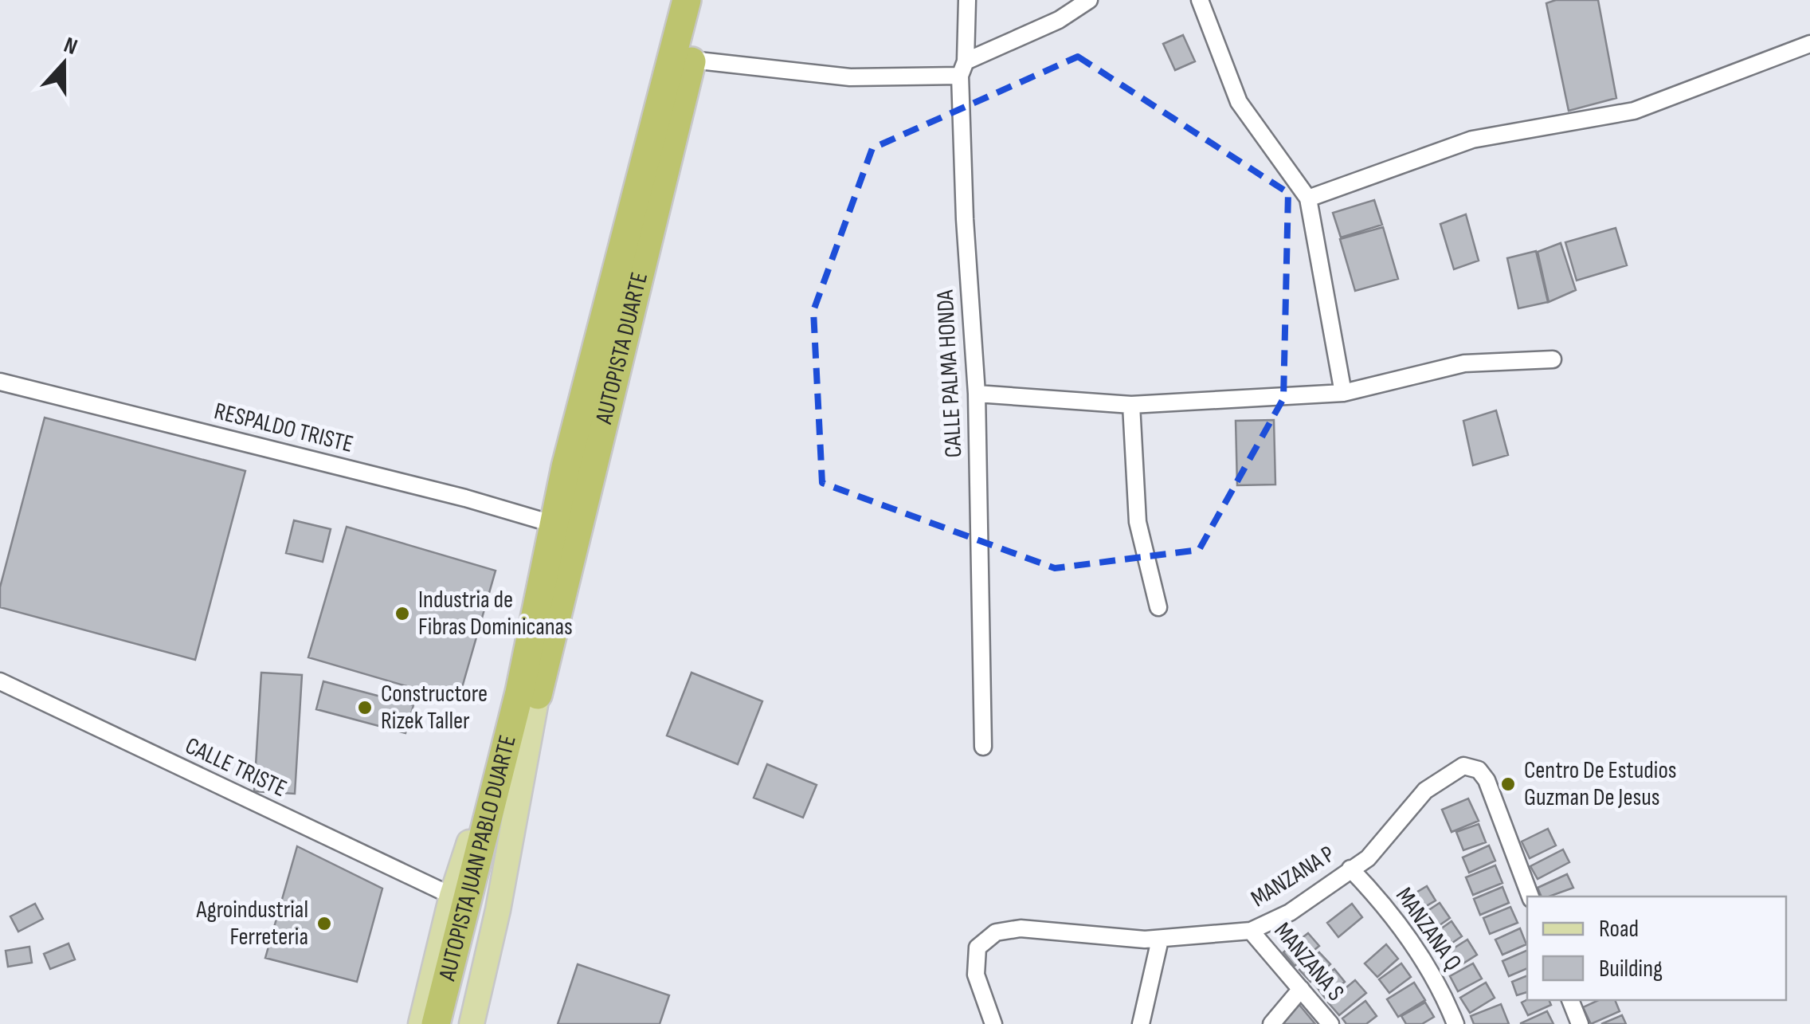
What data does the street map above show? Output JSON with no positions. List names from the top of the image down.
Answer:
{
  "streets": {
    "highway": ["AUTOPISTA DUARTE", "AUTOPISTA JUAN PABLO DUARTE"],
    "street": [
      "CALLE PALMA HONDA",
      "RESPALDO TRISTE",
      "CALLE TRISTE",
      "MANZANA P",
      "MANZANA Q",
      "MANZANA S"
    ]
  },
  "crossings": [
    ["AUTOPISTA DUARTE", "RESPALDO TRISTE"],
    ["AUTOPISTA DUARTE", "AUTOPISTA JUAN PABLO DUARTE"],
    ["MANZANA P", "MANZANA Q"],
    ["MANZANA P", "MANZANA S"]
  ],
  "places": [
    "Industria de Fibras Dominicanas",
    "Constructore Rizek Taller",
    "Centro De Estudios Guzman De Jesus",
    "Agroindustrial Ferreteria"
  ],
  "legend": ["Road", "Building"],
  "north": "top"
}
